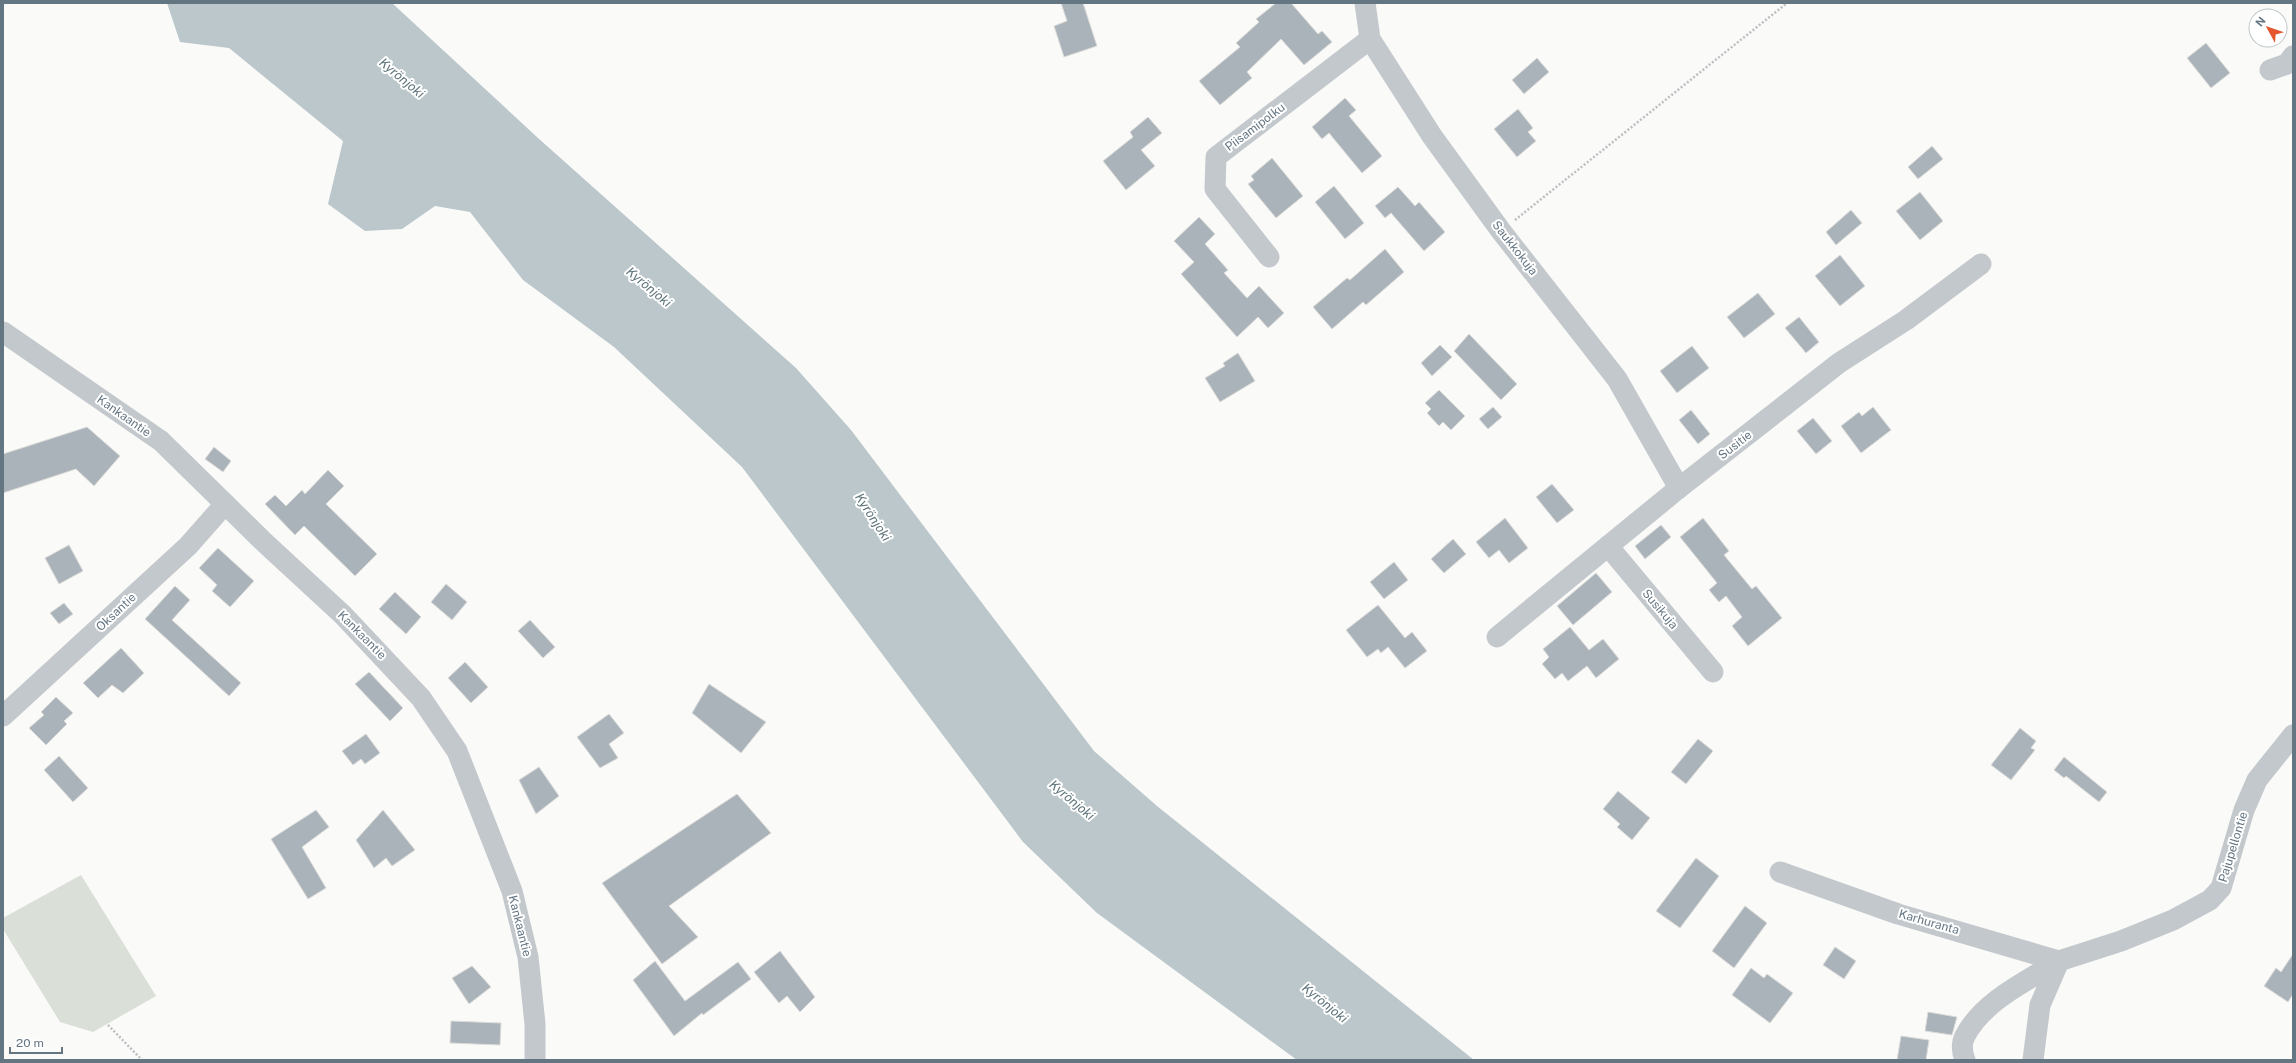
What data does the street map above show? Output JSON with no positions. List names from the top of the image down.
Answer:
{
  "streets": {
    "street": [
      "Piisamipolku",
      "Saukkokuja",
      "Kankaantie",
      "Susitie",
      "Susikuja",
      "Oksantie",
      "Pajupellontie",
      "Karhuranta"
    ]
  },
  "crossings": [
    ["Piisamipolku", "Saukkokuja"],
    ["Saukkokuja", "Susitie"],
    ["Kankaantie", "Oksantie"],
    ["Susitie", "Susikuja"],
    ["Pajupellontie", "Karhuranta"]
  ],
  "water": ["Kyrönjoki"],
  "scale_bar": "20 m",
  "north": "top left"
}
